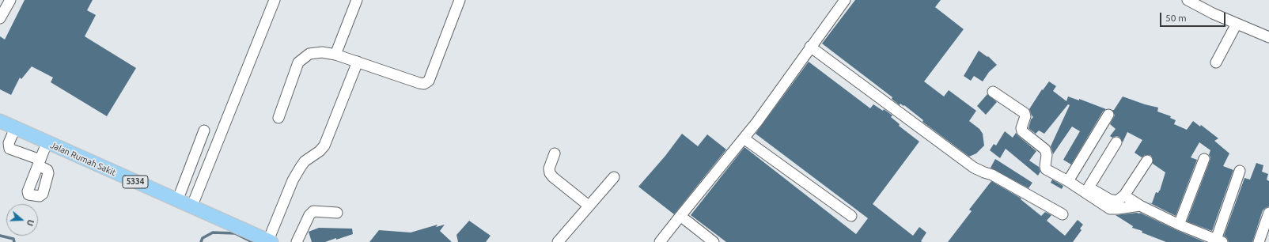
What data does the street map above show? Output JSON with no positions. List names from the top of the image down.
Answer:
{
  "streets": {
    "main road": ["Jalan Rumah Sakit", "5334"]
  },
  "scale_bar": "50 m",
  "north": "right"
}
